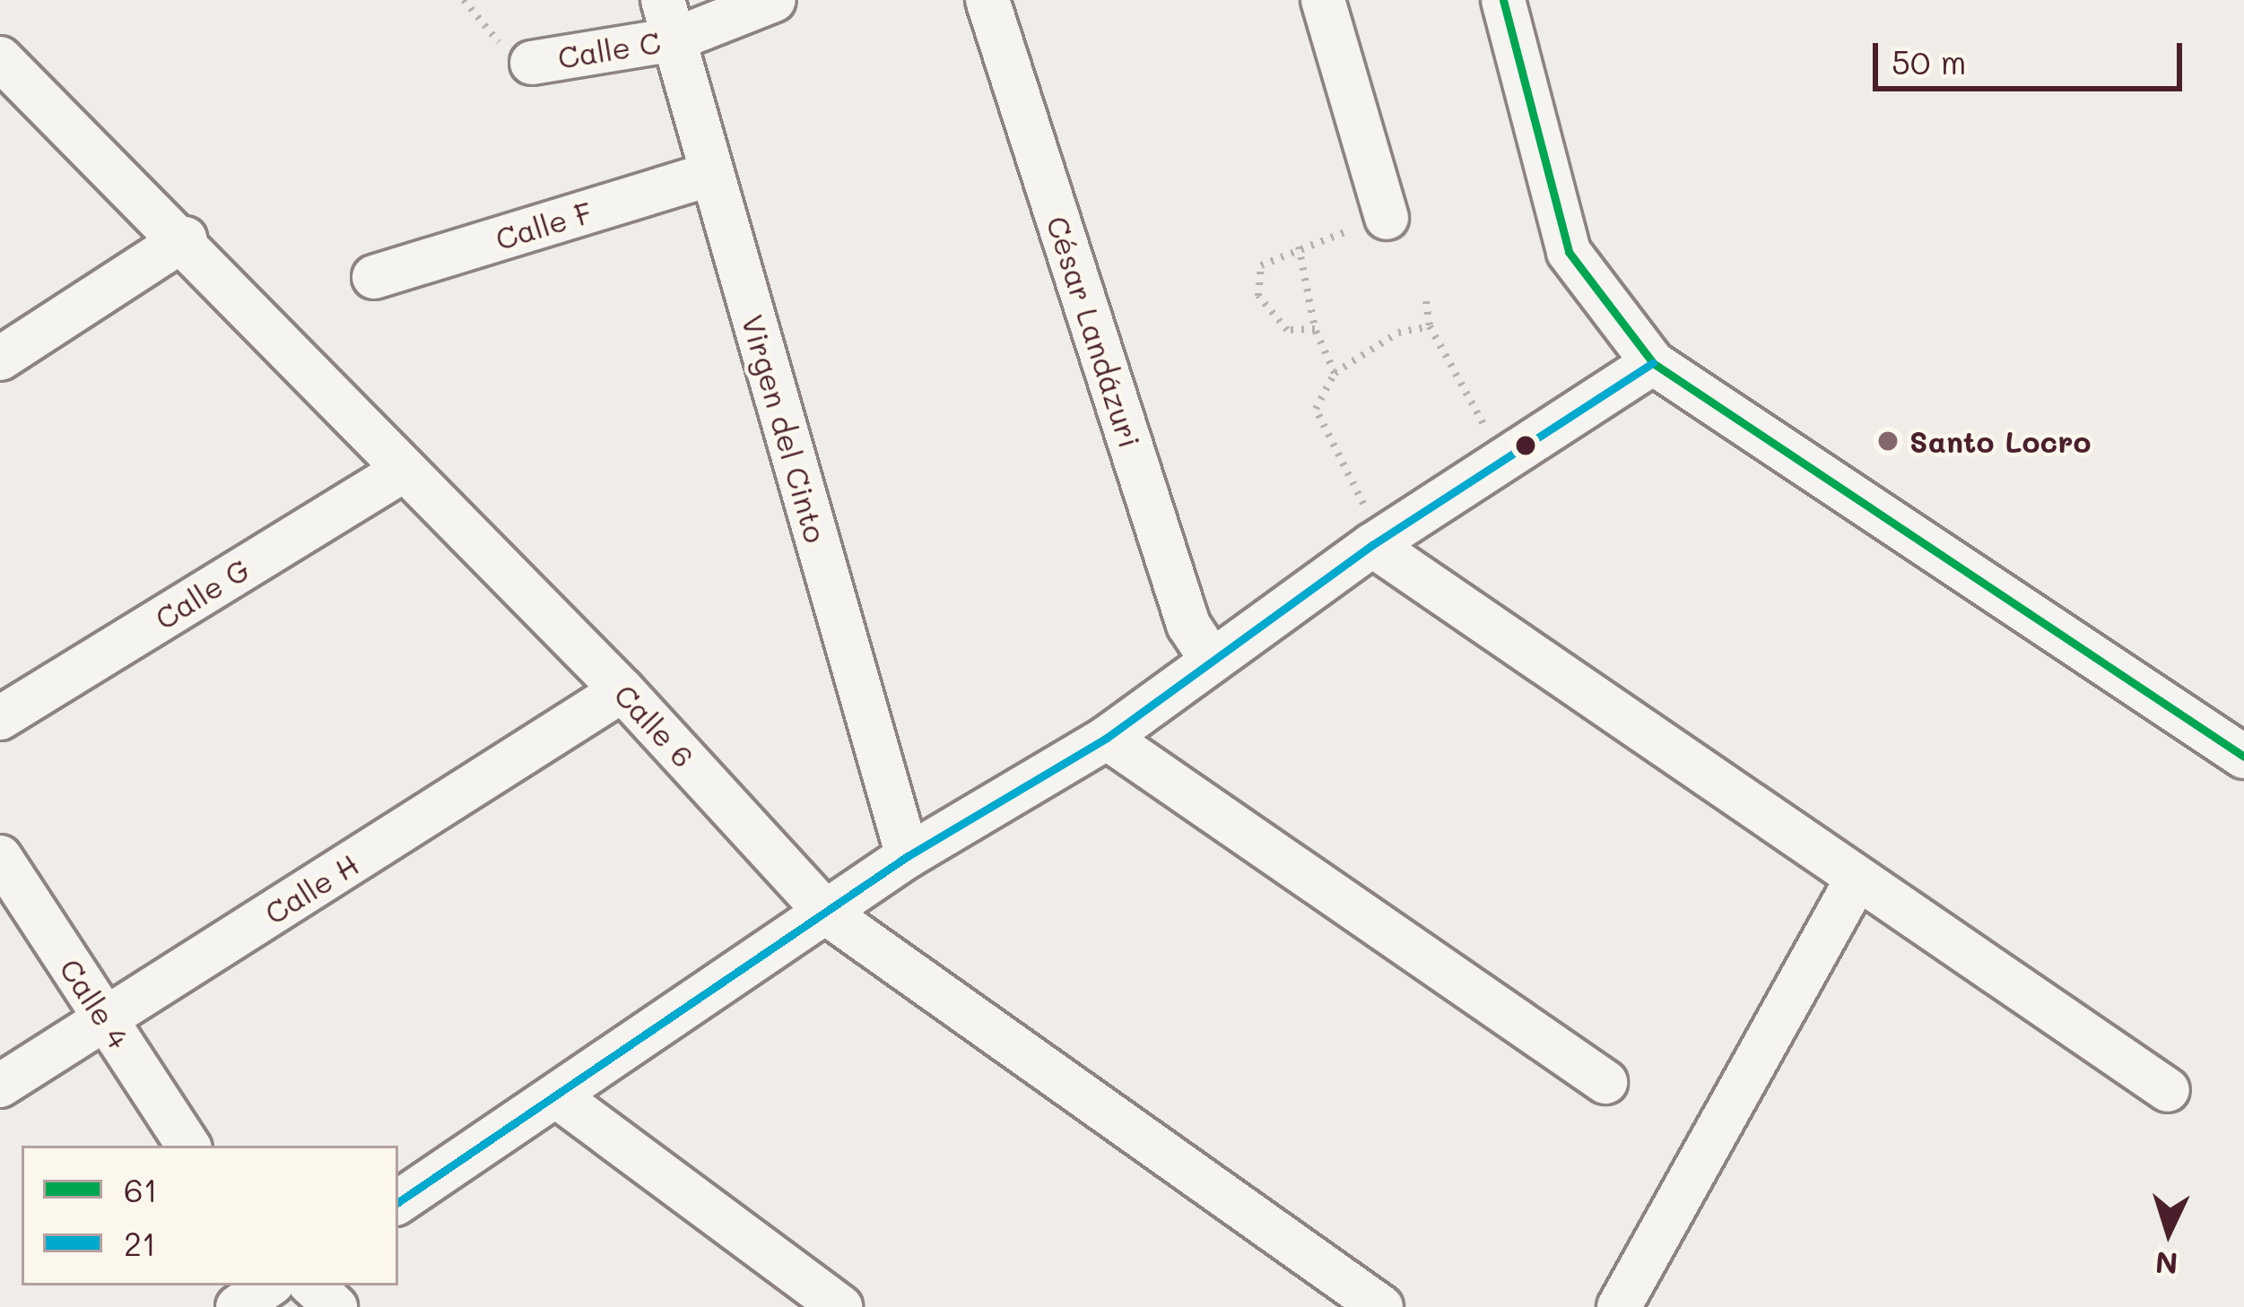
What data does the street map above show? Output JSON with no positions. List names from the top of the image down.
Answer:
{
  "streets": {
    "street": [
      "Calle C",
      "Calle F",
      "César Landázuri",
      "Virgen del Cinto",
      "Calle G",
      "Calle 6",
      "Calle H",
      "Calle 4"
    ]
  },
  "crossings": [
    ["Calle C", "Virgen del Cinto"],
    ["Calle F", "Virgen del Cinto"],
    ["Calle G", "Calle 6"],
    ["Calle 6", "Calle H"],
    ["Calle H", "Calle 4"]
  ],
  "places": ["Santo Locro"],
  "lines": ["transit line 61", "transit line 21"],
  "legend": ["61", "21"],
  "scale_bar": "50 m",
  "north": "bottom"
}
